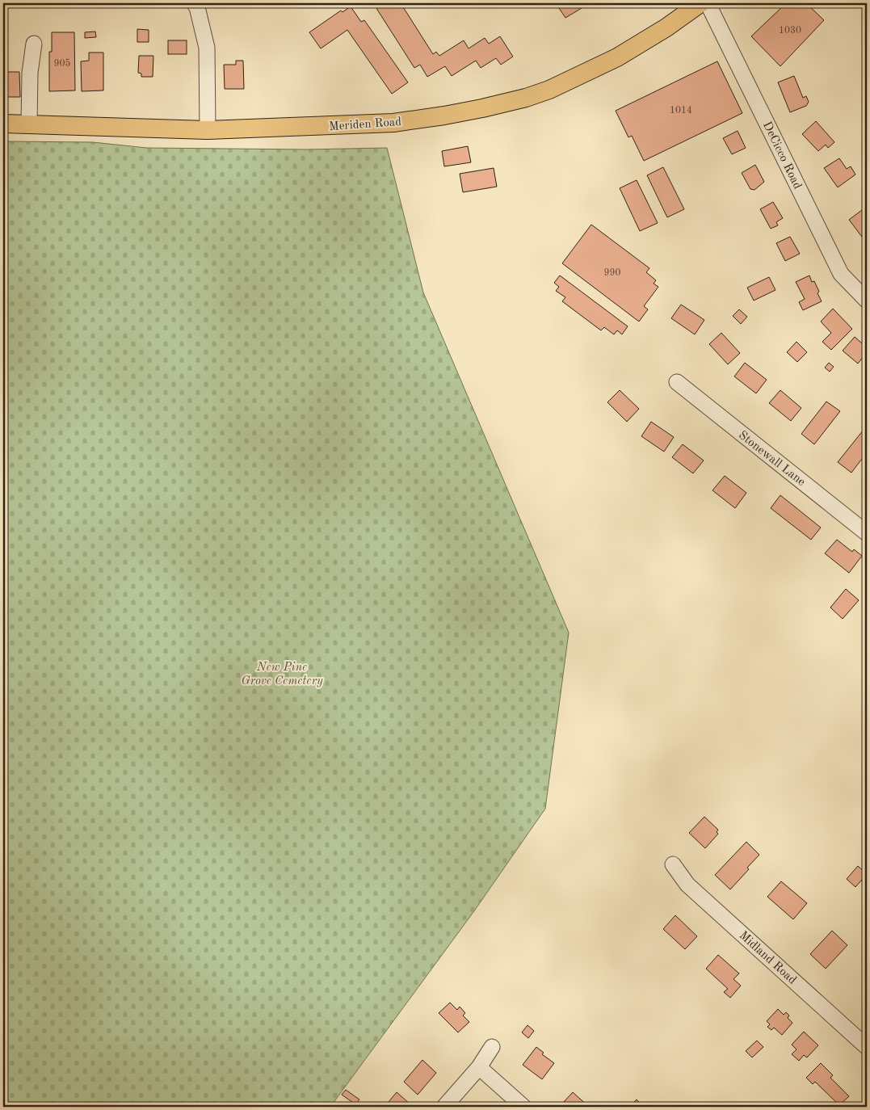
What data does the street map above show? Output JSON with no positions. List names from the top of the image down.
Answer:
{
  "streets": {
    "main road": ["Meriden Road"],
    "street": ["DeCicco Road", "Stonewall Lane", "Midland Road"]
  },
  "parks": ["New Pine Grove Cemetery"],
  "house_numbers": [
    "1030",
    "905",
    "1014",
    "990"
  ]
}
